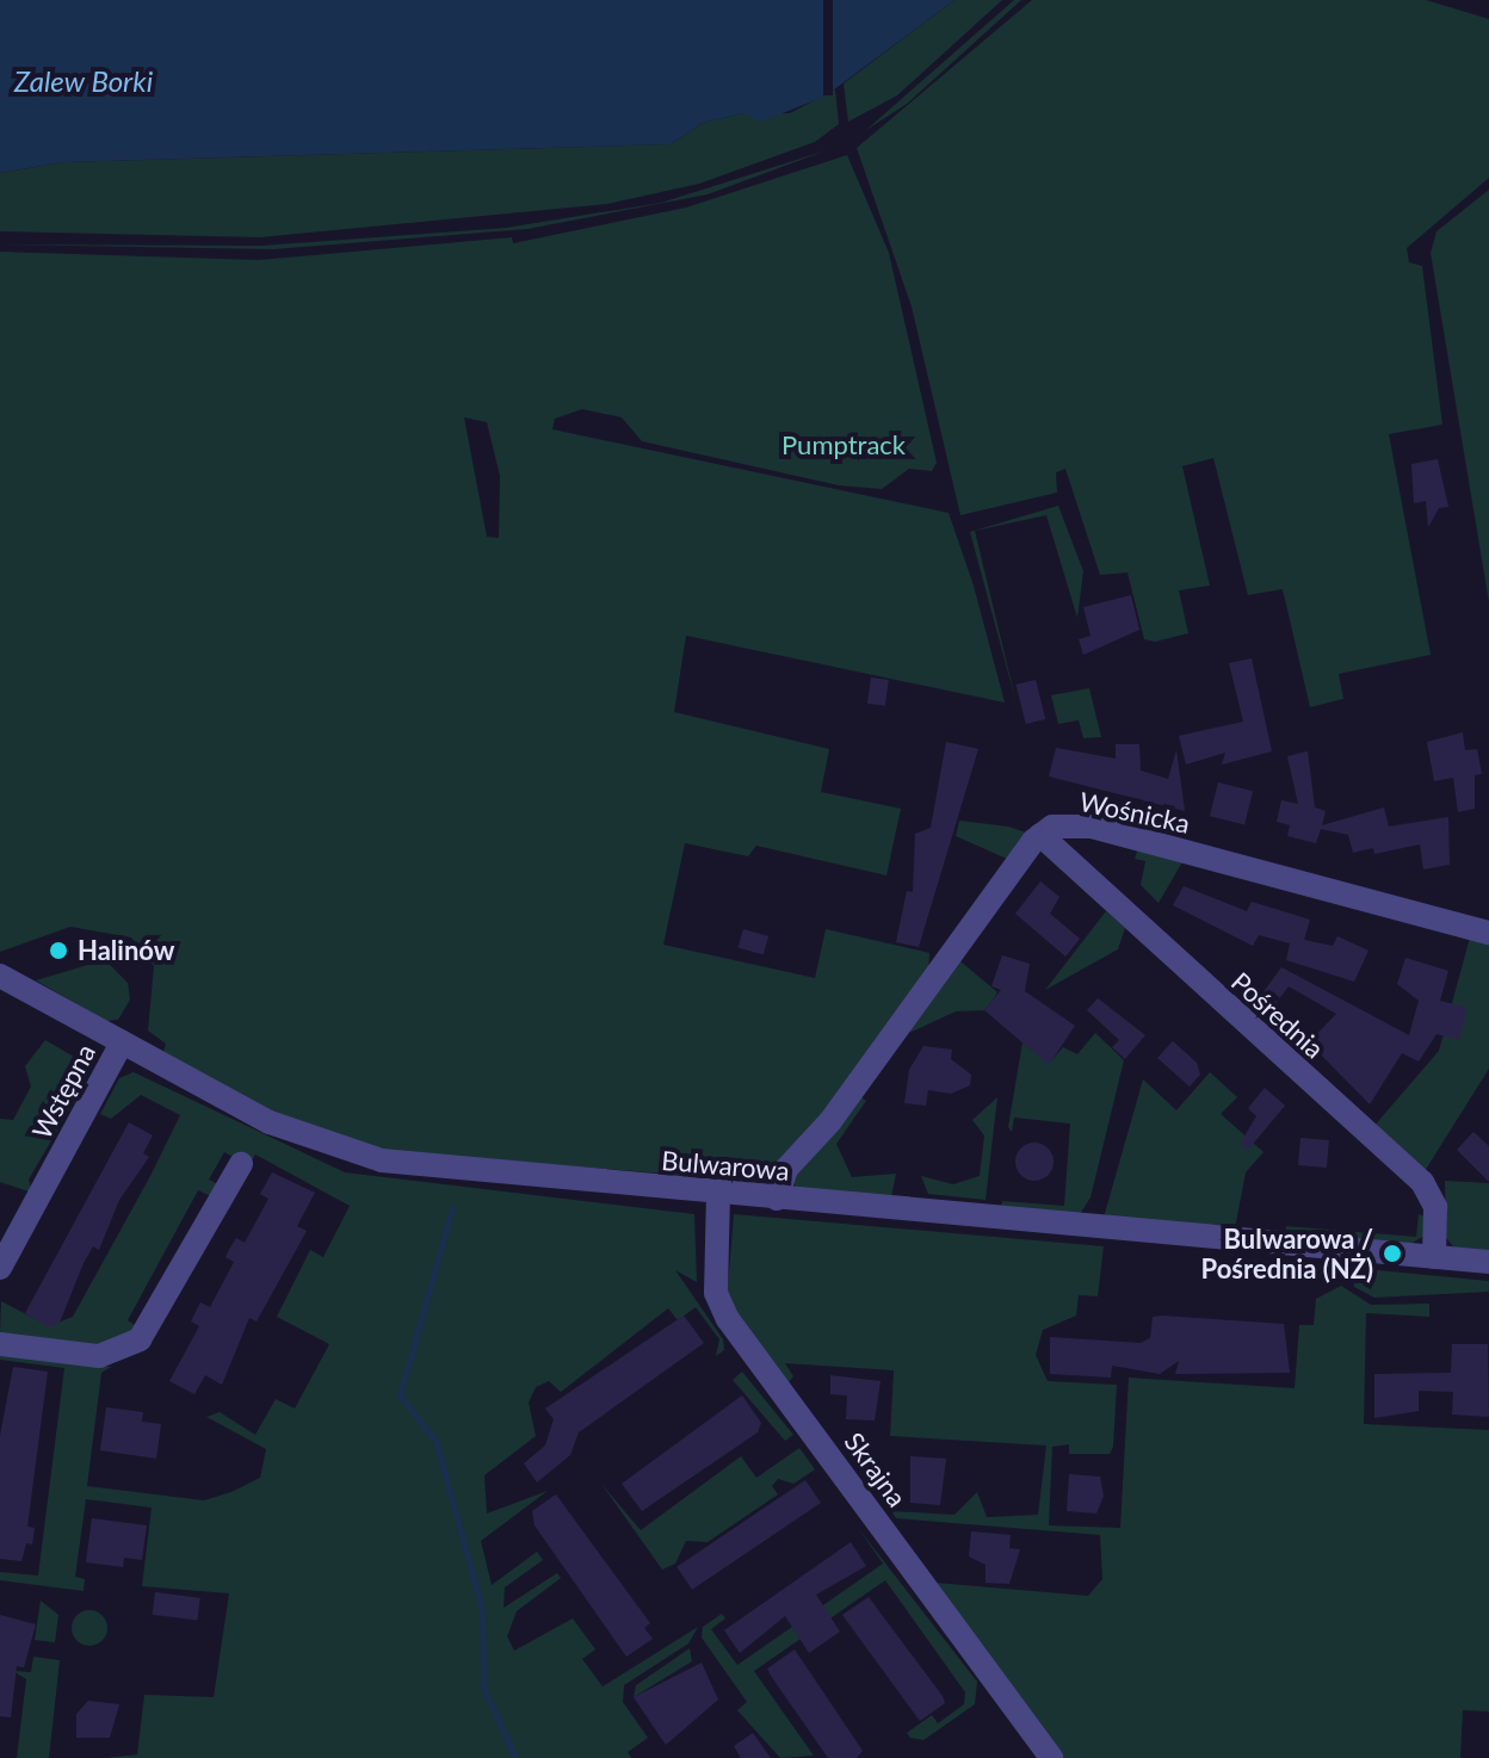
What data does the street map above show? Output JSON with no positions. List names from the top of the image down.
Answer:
{
  "streets": {
    "street": [
      "Wośnicka",
      "Pośrednia",
      "Wstępna",
      "Bulwarowa",
      "Skrajna"
    ]
  },
  "crossings": [
    ["Wośnicka", "Pośrednia"],
    ["Pośrednia", "Bulwarowa"],
    ["Wstępna", "Bulwarowa"],
    ["Bulwarowa", "Skrajna"]
  ],
  "water": ["Zalew Borki"],
  "parks": ["Pumptrack"],
  "places": ["Halinów", "Bulwarowa / Pośrednia (NŻ)"]
}
